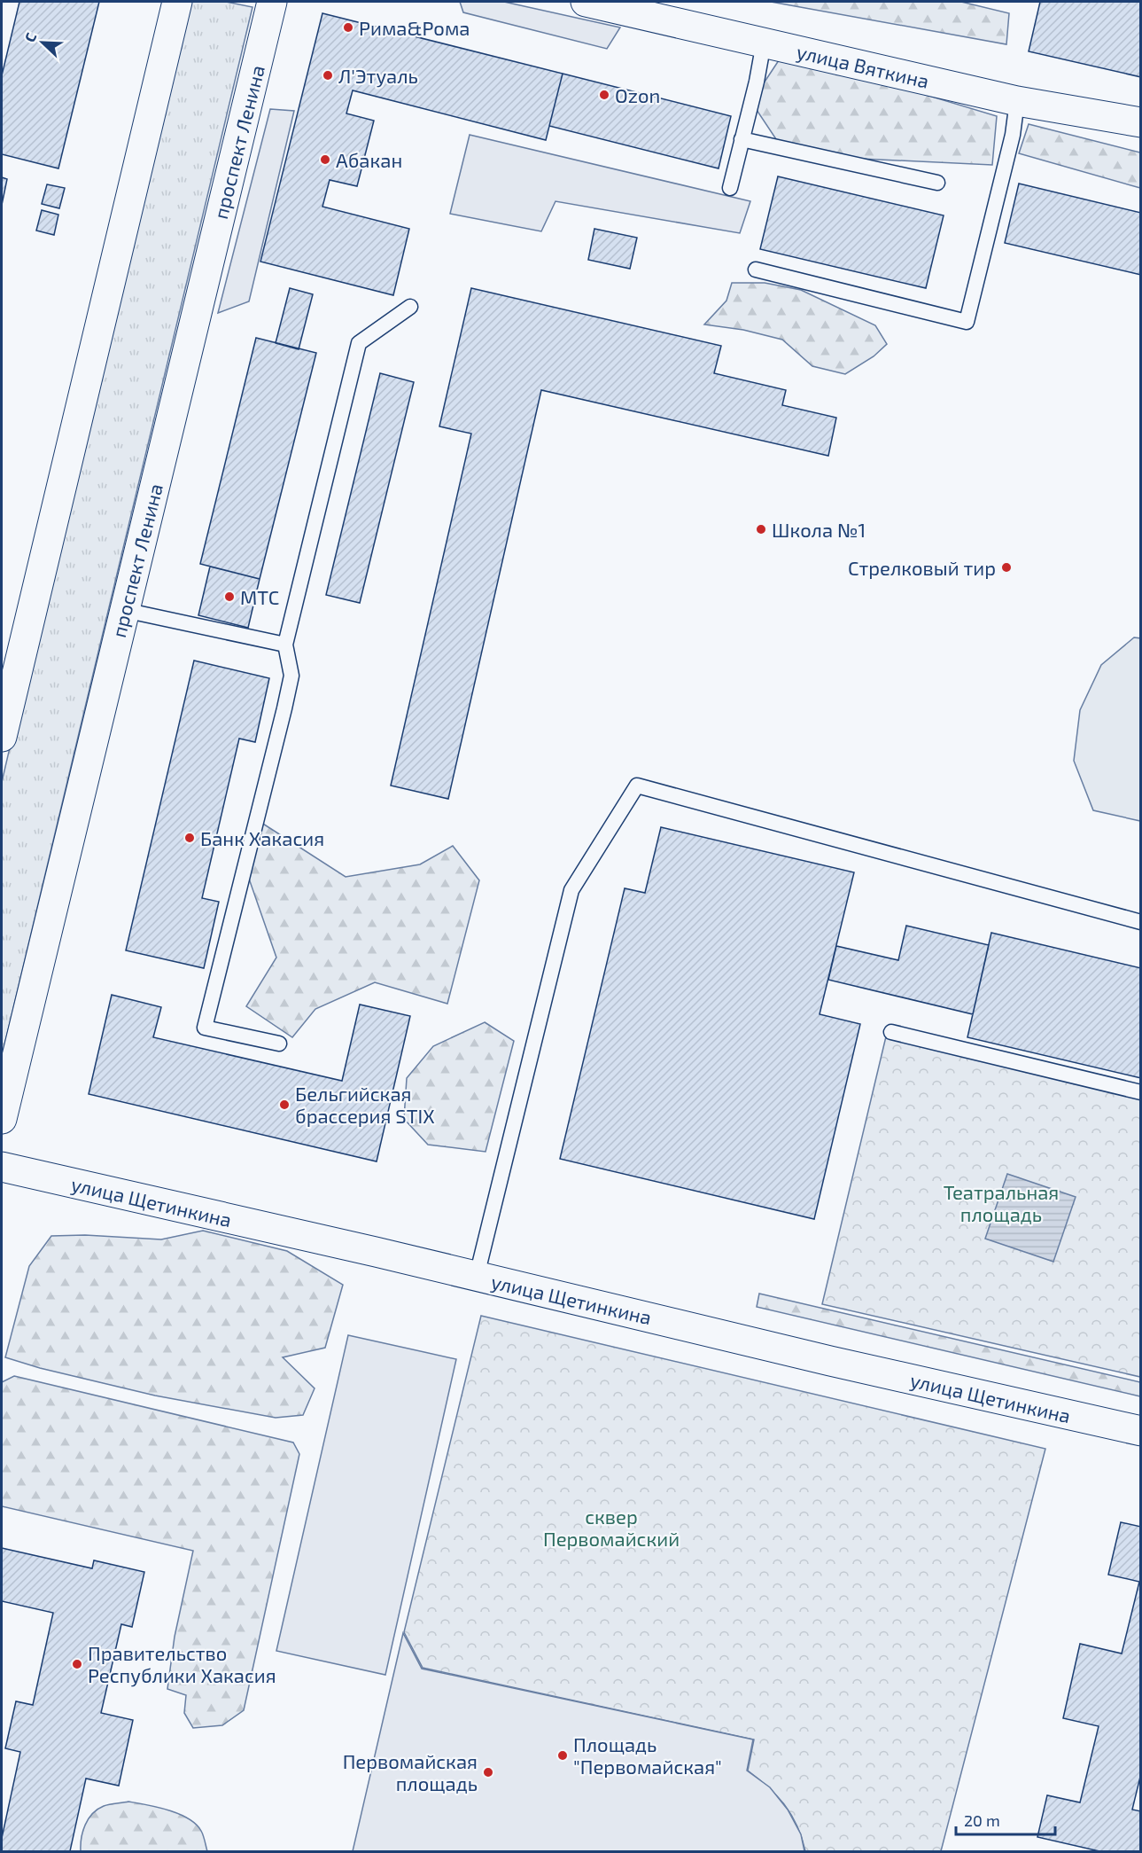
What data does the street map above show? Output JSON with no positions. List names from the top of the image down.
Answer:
{
  "streets": {
    "street": ["улица Вяткина", "проспект Ленина", "улица Щетинкина"]
  },
  "parks": ["Театральная площадь", "сквер Первомайский"],
  "places": [
    "Рима&Рома",
    "Л'Этуаль",
    "Ozon",
    "Абакан",
    "Школа №1",
    "Стрелковый тир",
    "МТС",
    "Банк Хакасия",
    "Бельгийская брассерия STIX",
    "Правительство Республики Хакасия",
    "Площадь \"Первомайская\"",
    "Первомайская площадь"
  ],
  "scale_bar": "20 m",
  "north": "top left"
}
